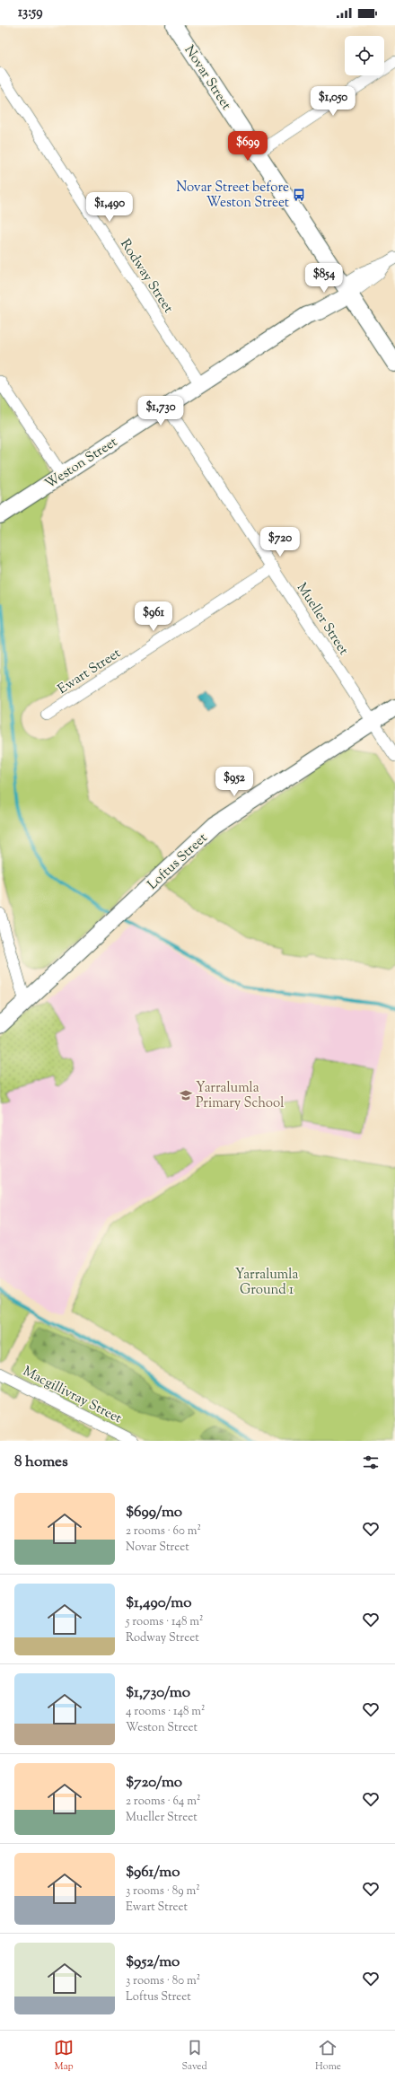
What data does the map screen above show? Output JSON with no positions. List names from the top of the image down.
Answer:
{
  "streets": {
    "street": [
      "Novar Street",
      "Rodway Street",
      "Weston Street",
      "Mueller Street",
      "Ewart Street",
      "Loftus Street",
      "Macgillivray Street"
    ]
  },
  "crossings": [
    ["Novar Street", "Weston Street"],
    ["Rodway Street", "Weston Street"],
    ["Weston Street", "Mueller Street"],
    ["Mueller Street", "Ewart Street"],
    ["Mueller Street", "Loftus Street"]
  ],
  "parks": ["Yarralumla Ground 1"],
  "places": {
    "bus stop": ["Novar Street before Weston Street"],
    "school or university": ["Yarralumla Primary School"]
  },
  "page": {
    "status": "13:59",
    "price": [
      "$1,050",
      "$699",
      "$1,490",
      "$854",
      "$1,730",
      "$720",
      "$961",
      "$952"
    ],
    "heading": "8 homes",
    "list": [
      {
        "name": "$699/mo",
        "note": "2 rooms · 60 m² · Novar Street"
      },
      {
        "name": "$1,490/mo",
        "note": "5 rooms · 148 m² · Rodway Street"
      },
      {
        "name": "$1,730/mo",
        "note": "4 rooms · 148 m² · Weston Street"
      },
      {
        "name": "$720/mo",
        "note": "2 rooms · 64 m² · Mueller Street"
      },
      {
        "name": "$961/mo",
        "note": "3 rooms · 89 m² · Ewart Street"
      },
      {
        "name": "$952/mo",
        "note": "3 rooms · 80 m² · Loftus Street"
      }
    ],
    "tabs": ["Map", "Saved", "Home"]
  }
}
